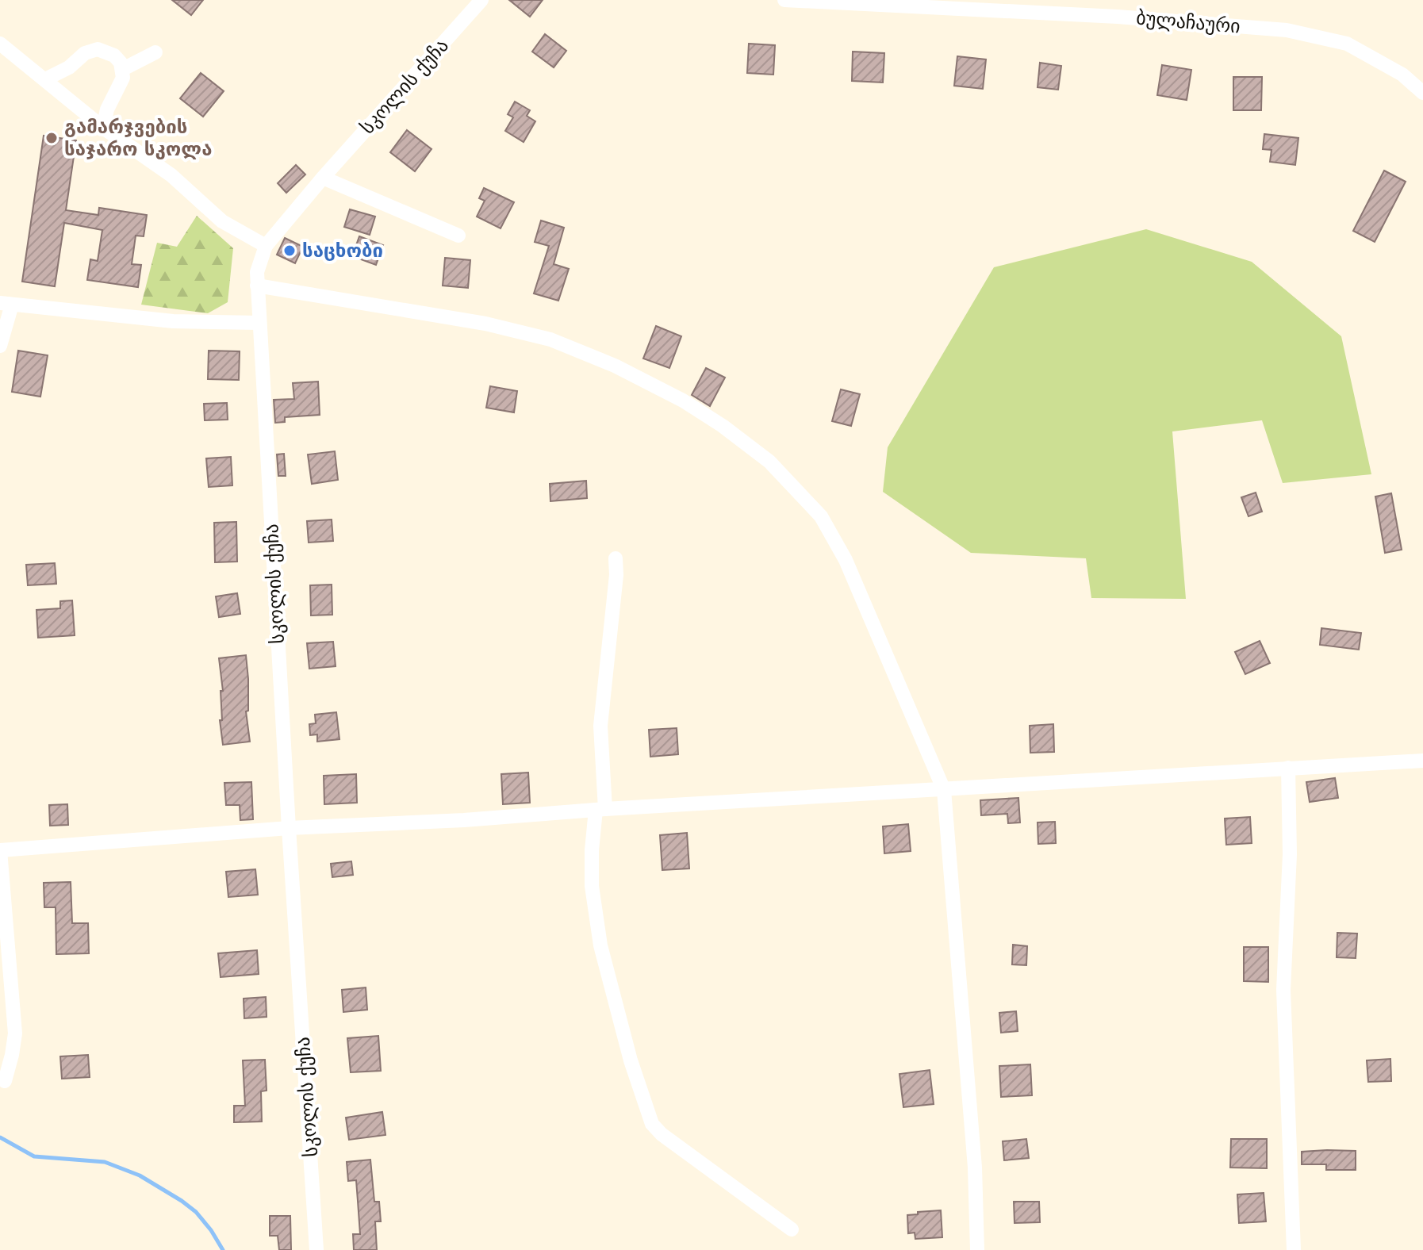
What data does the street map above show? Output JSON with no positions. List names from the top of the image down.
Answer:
{
  "streets": {
    "street": ["ბულაჩაური", "სკოლის ქუჩა"]
  },
  "places": ["გამარჯვების საჯარო სკოლა", "საცხობი"]
}
